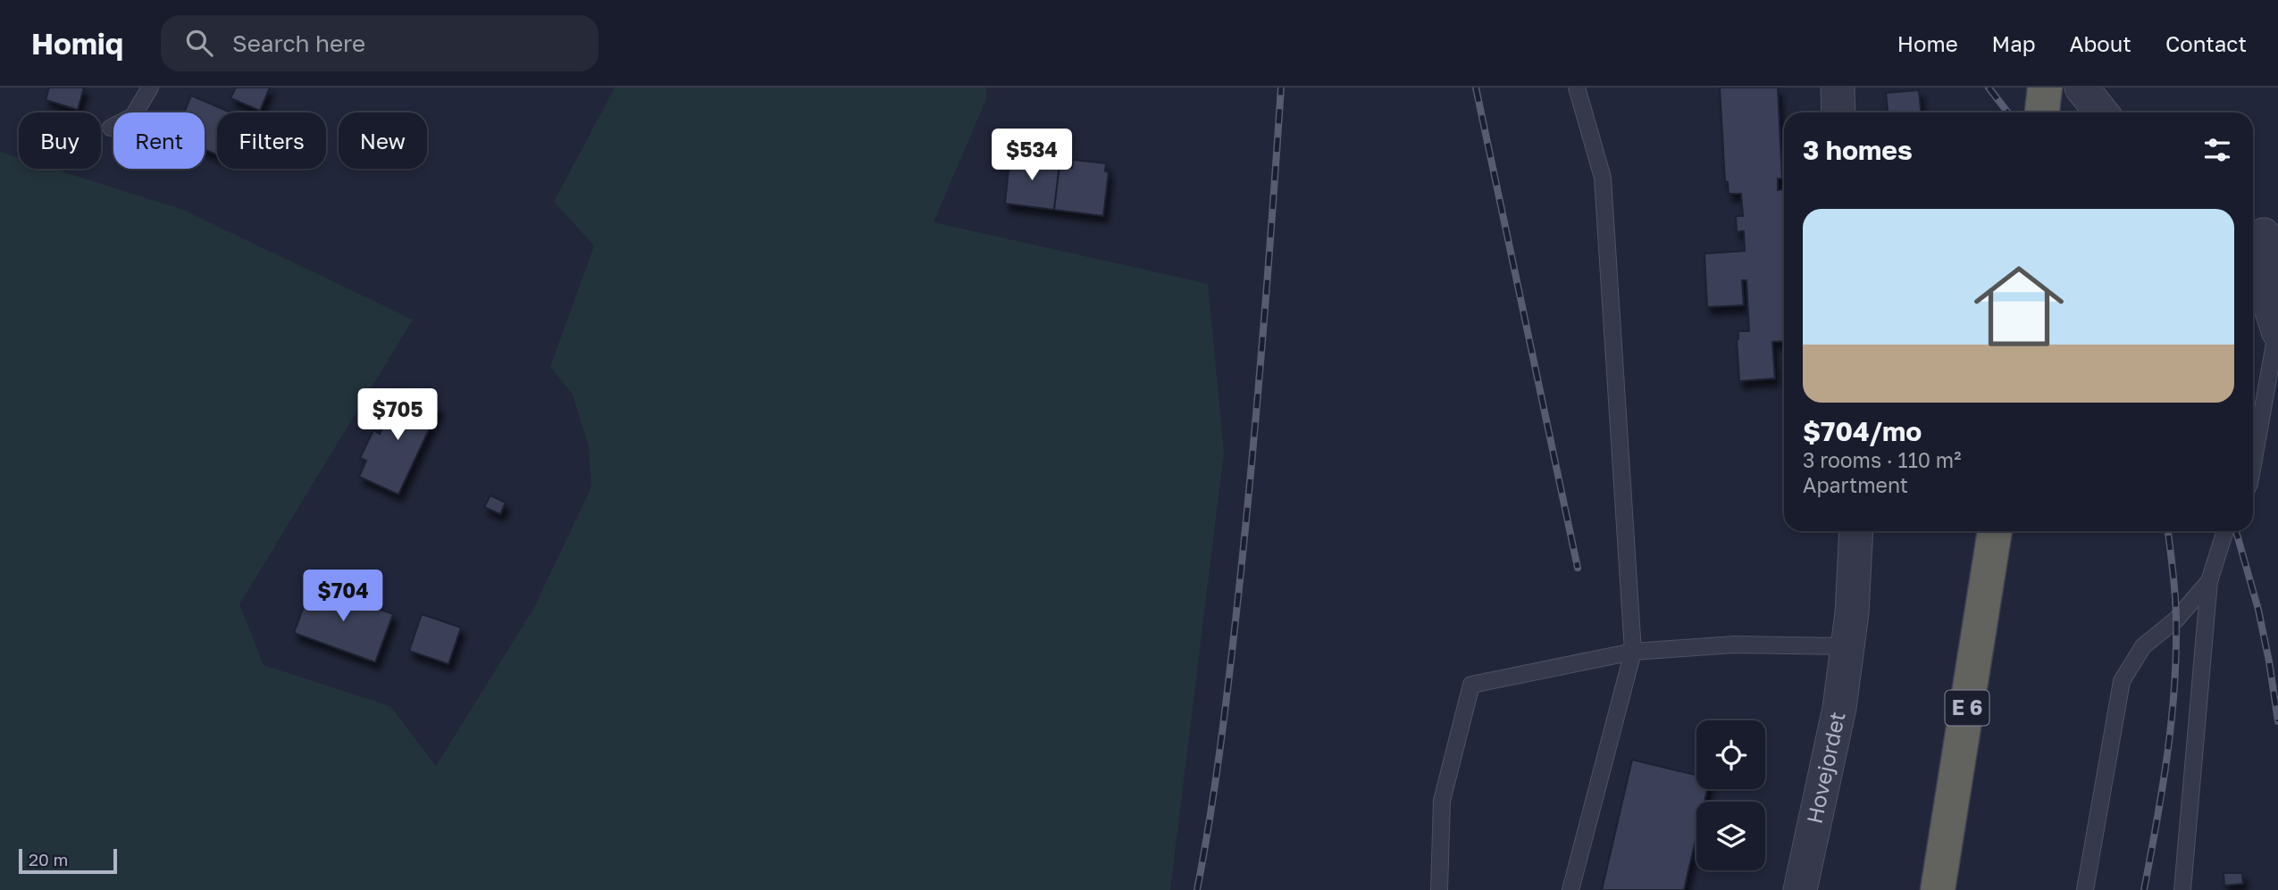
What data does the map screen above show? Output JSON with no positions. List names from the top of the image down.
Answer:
{
  "streets": {
    "highway": ["E 6"],
    "street": ["Hovejordet"]
  },
  "scale_bar": "20 m",
  "page": {
    "header": "Homiq",
    "search": "Search here",
    "nav": [
      "Home",
      "Map",
      "About",
      "Contact"
    ],
    "chip": [
      "Buy",
      "Rent",
      "Filters",
      "New"
    ],
    "heading": "3 homes",
    "price": ["$534", "$705", "$704"],
    "list": [
      {
        "name": "$704/mo",
        "note": "3 rooms · 110 m² · Apartment"
      }
    ],
    "scale": "20 m"
  }
}
